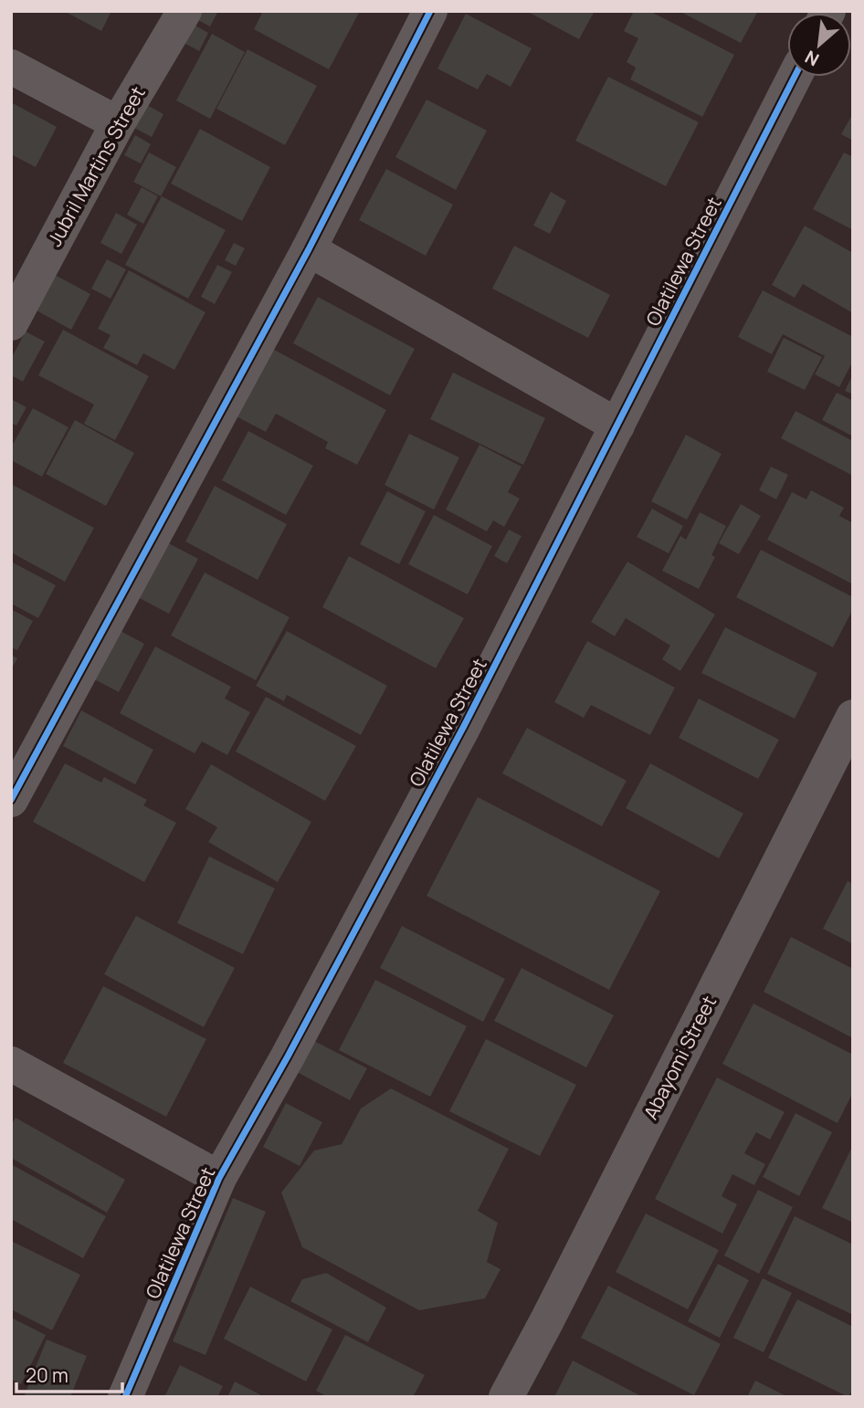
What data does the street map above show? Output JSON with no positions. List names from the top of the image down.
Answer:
{
  "streets": {
    "street": ["Jubril Martins Street", "Olatilewa Street", "Abayomi Street"]
  },
  "scale_bar": "20 m",
  "north": "bottom left"
}
